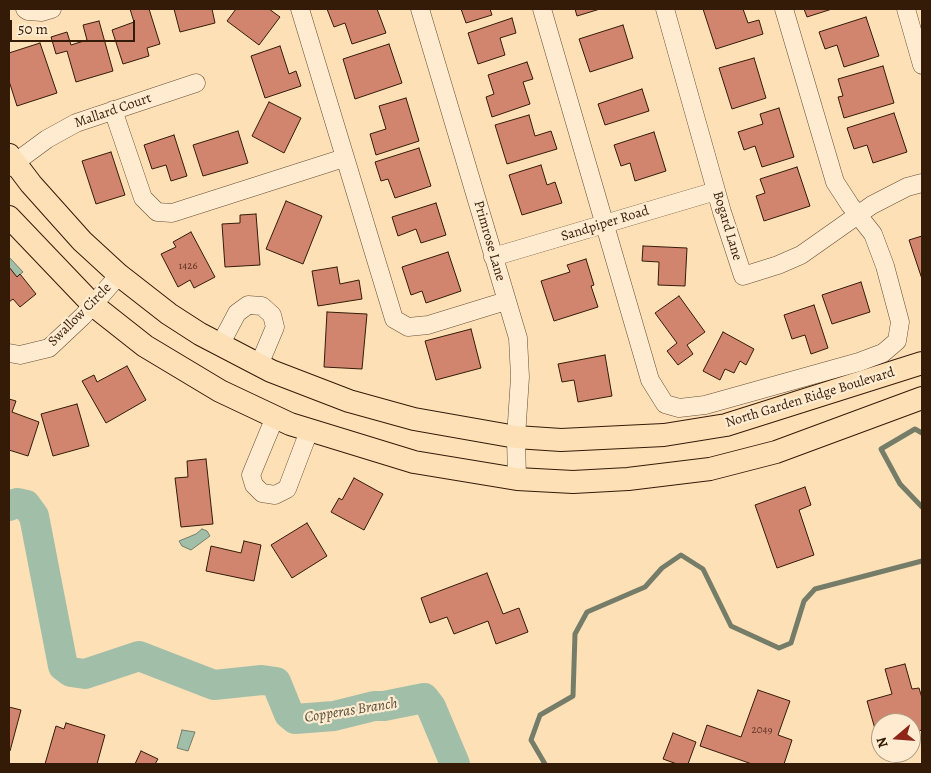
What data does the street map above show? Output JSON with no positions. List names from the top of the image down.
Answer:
{
  "streets": {
    "main road": ["North Garden Ridge Boulevard"],
    "street": [
      "Mallard Court",
      "Sandpiper Road",
      "Bogard Lane",
      "Primrose Lane",
      "Swallow Circle"
    ]
  },
  "crossings": [
    ["Mallard Court", "North Garden Ridge Boulevard"],
    ["Sandpiper Road", "Bogard Lane"],
    ["Sandpiper Road", "Primrose Lane"],
    ["Primrose Lane", "North Garden Ridge Boulevard"],
    ["Swallow Circle", "North Garden Ridge Boulevard"]
  ],
  "water": ["Copperas Branch"],
  "house_numbers": ["1426", "2049"],
  "scale_bar": "50 m",
  "north": "left"
}
